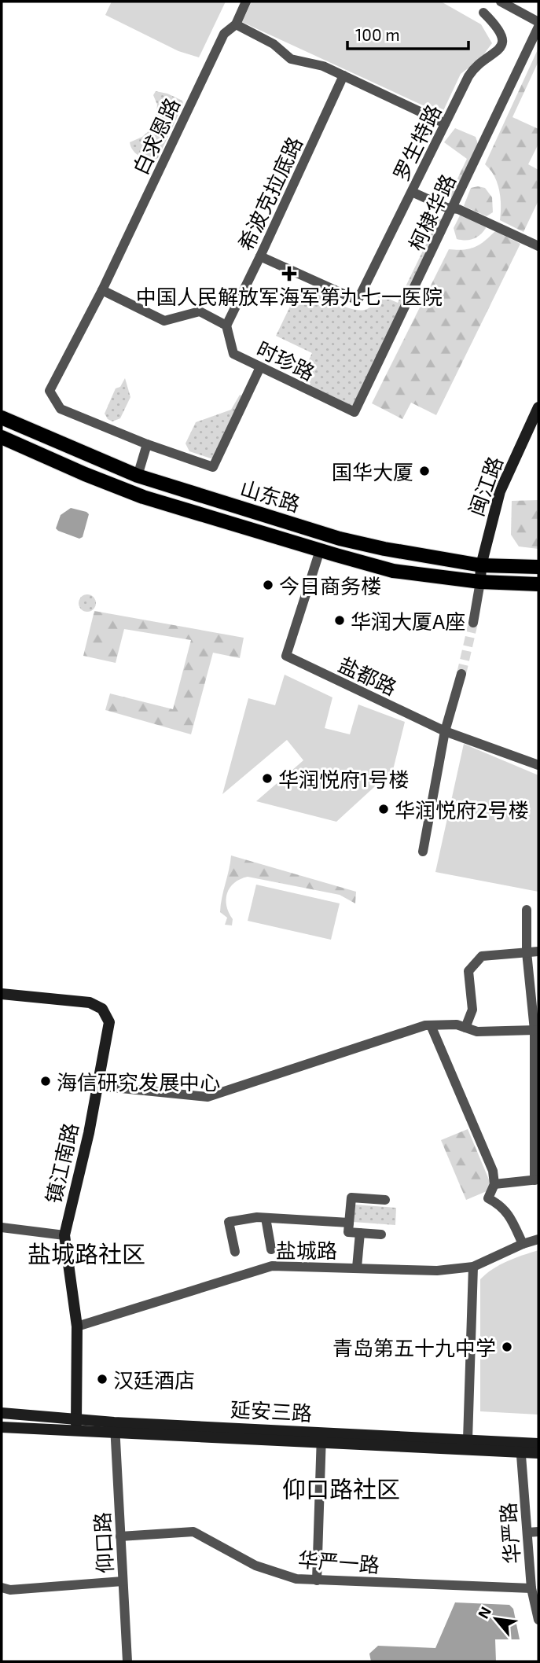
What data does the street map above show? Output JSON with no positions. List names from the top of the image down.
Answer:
{
  "streets": {
    "main road": [
      "闽江路",
      "山东路",
      "镇江南路",
      "延安三路"
    ],
    "street": [
      "白求恩路",
      "罗生特路",
      "希波克拉底路",
      "柯棣华路",
      "时珍路",
      "盐都路",
      "盐城路",
      "华严路",
      "仰口路",
      "华严一路"
    ]
  },
  "crossings": [
    ["罗生特路", "希波克拉底路"],
    ["希波克拉底路", "时珍路"],
    ["柯棣华路", "时珍路"],
    ["闽江路", "山东路"],
    ["山东路", "盐都路"],
    ["镇江南路", "盐城路"],
    ["镇江南路", "延安三路"],
    ["延安三路", "华严路"],
    ["延安三路", "仰口路"],
    ["华严路", "华严一路"],
    ["仰口路", "华严一路"]
  ],
  "districts": ["盐城路社区", "仰口路社区"],
  "places": {
    "health": ["中国人民解放军海军第九七一医院"],
    "other": [
      "国华大厦",
      "今日商务楼",
      "华润大厦A座",
      "华润悦府1号楼",
      "华润悦府2号楼",
      "海信研究发展中心",
      "青岛第五十九中学",
      "汉廷酒店"
    ]
  },
  "scale_bar": "100 m",
  "north": "top left"
}
